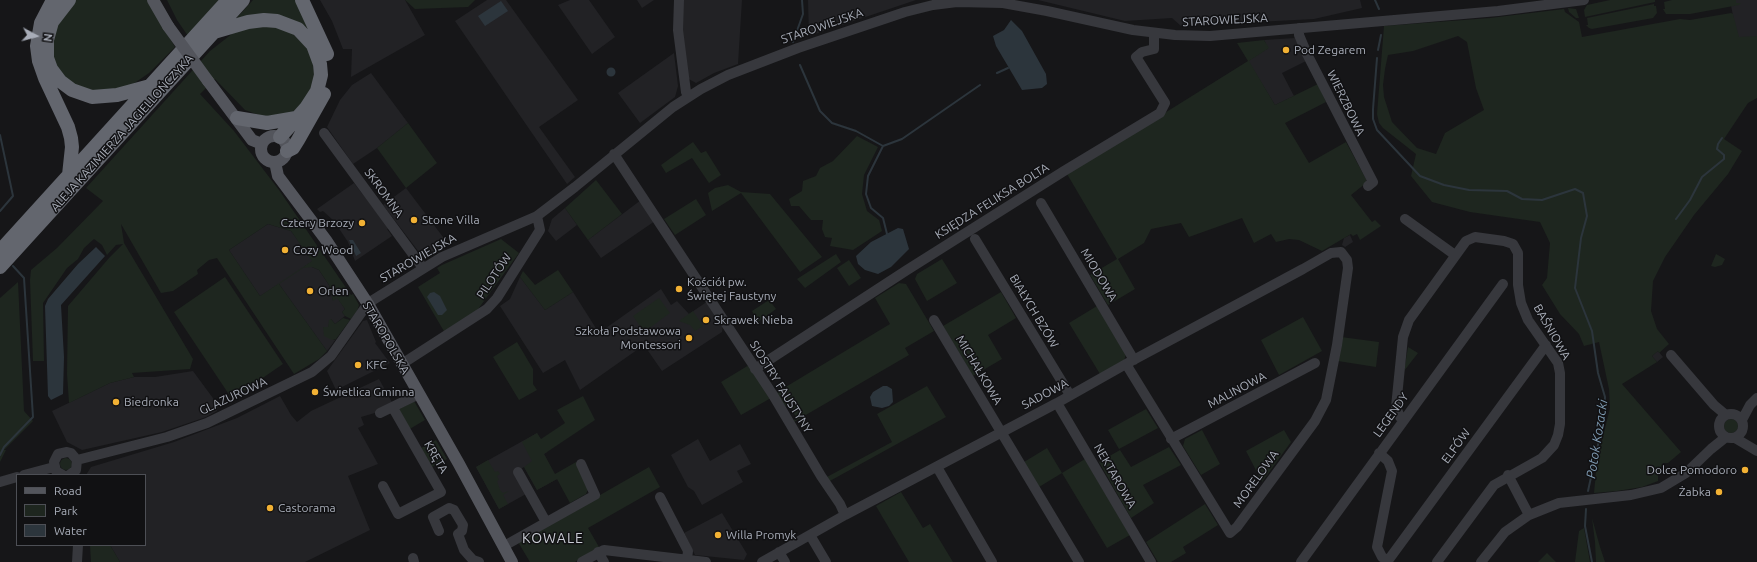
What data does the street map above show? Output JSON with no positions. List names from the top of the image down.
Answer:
{
  "streets": {
    "highway": ["ALEJA KAZIMIERZA JAGIELLOŃCZYKA"],
    "main road": ["STAROPOLSKA"],
    "street": [
      "STAROWIEJSKA",
      "WIERZBOWA",
      "SKROMNA",
      "KSIĘDZA FELIKSA BOLTA",
      "MIODOWA",
      "PILOTÓW",
      "BIAŁYCH BZÓW",
      "BAŚNIOWA",
      "MICHAŁKOWA",
      "SIOSTRY FAUSTYNY",
      "MALINOWA",
      "SADOWA",
      "GLAZUROWA",
      "LEGENDY",
      "ELFÓW",
      "KRĘTA",
      "NEKTAROWA",
      "MORELOWA"
    ]
  },
  "crossings": [
    ["STAROWIEJSKA", "WIERZBOWA"],
    ["STAROWIEJSKA", "SKROMNA"],
    ["STAROWIEJSKA", "KSIĘDZA FELIKSA BOLTA"],
    ["STAROWIEJSKA", "PILOTÓW"],
    ["STAROWIEJSKA", "STAROPOLSKA"],
    ["STAROWIEJSKA", "SIOSTRY FAUSTYNY"],
    ["STAROWIEJSKA", "GLAZUROWA"],
    ["KSIĘDZA FELIKSA BOLTA", "SIOSTRY FAUSTYNY"],
    ["MIODOWA", "SADOWA"],
    ["MIODOWA", "MORELOWA"],
    ["BIAŁYCH BZÓW", "SADOWA"],
    ["BAŚNIOWA", "LEGENDY"],
    ["BAŚNIOWA", "ELFÓW"],
    ["STAROPOLSKA", "GLAZUROWA"],
    ["MICHAŁKOWA", "SADOWA"],
    ["SIOSTRY FAUSTYNY", "SADOWA"],
    ["MALINOWA", "MORELOWA"],
    ["SADOWA", "NEKTAROWA"],
    ["SADOWA", "MORELOWA"]
  ],
  "districts": ["KOWALE"],
  "water": ["Potok Kozacki"],
  "places": [
    "Pod Zegarem",
    "Stone Villa",
    "Cztery Brzozy",
    "Cozy Wood",
    "Kościół pw. Świętej Faustyny",
    "Orlen",
    "Skrawek Nieba",
    "Szkoła Podstawowa Montessori",
    "KFC",
    "Świetlica Gminna",
    "Biedronka",
    "Dolce Pomodoro",
    "Żabka",
    "Castorama",
    "Willa Promyk"
  ],
  "legend": ["Road", "Park", "Water"],
  "north": "right"
}
